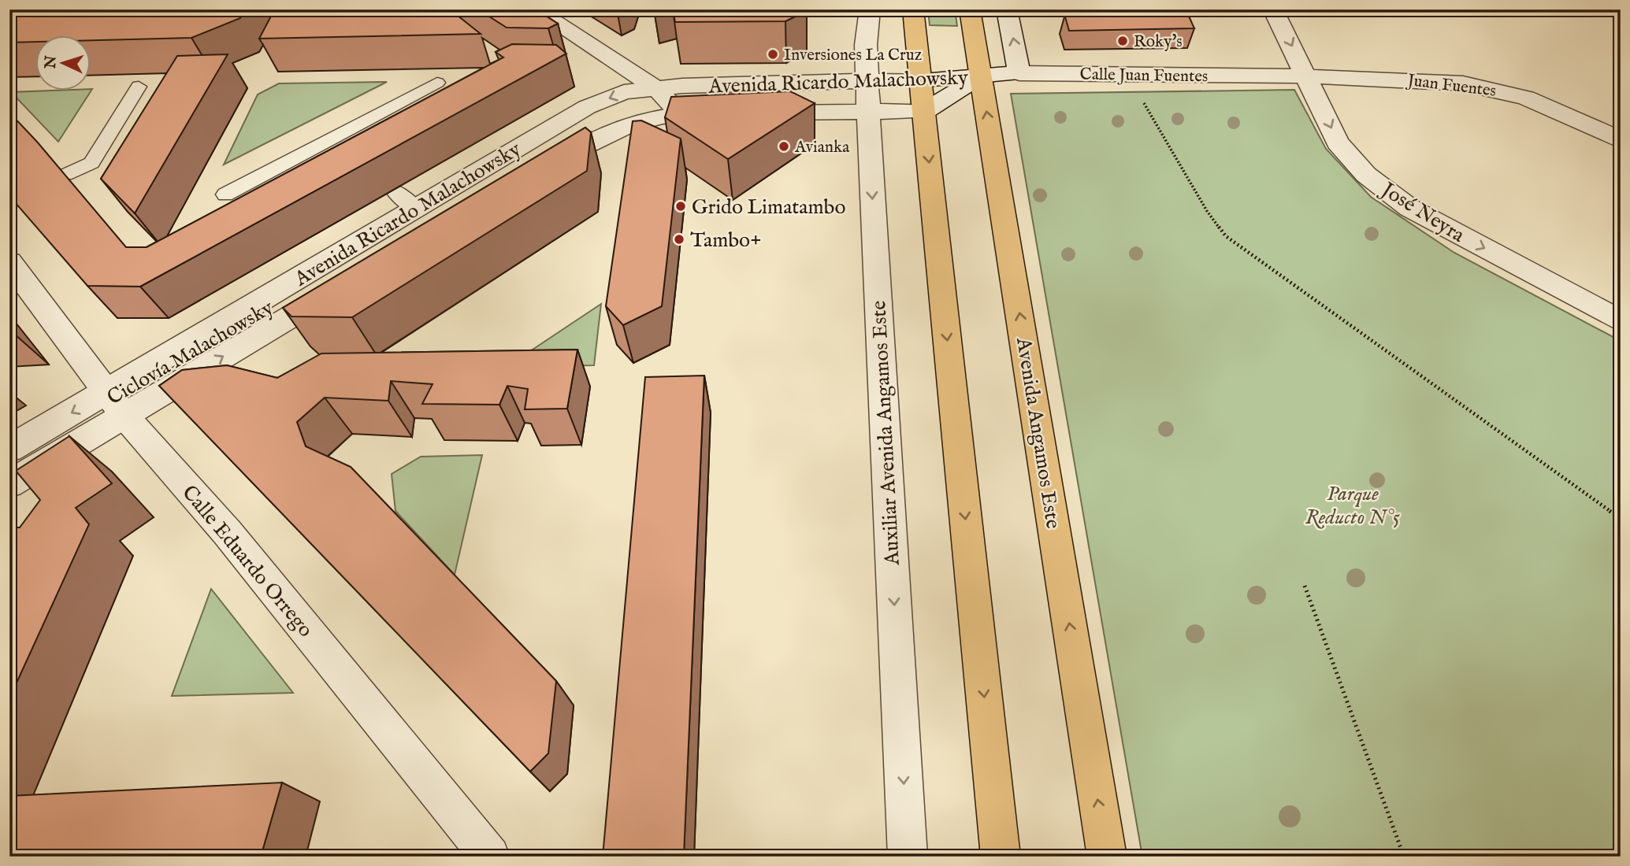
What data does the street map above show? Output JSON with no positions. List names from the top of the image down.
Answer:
{
  "streets": {
    "main road": ["Avenida Angamos Este"],
    "street": [
      "Calle Juan Fuentes",
      "Avenida Ricardo Malachowsky",
      "Juan Fuentes",
      "José Neyra",
      "Auxiliar Avenida Angamos Este",
      "Calle Eduardo Orrego"
    ]
  },
  "crossings": [
    ["Calle Juan Fuentes", "Avenida Ricardo Malachowsky"],
    ["Calle Juan Fuentes", "Juan Fuentes"],
    ["Calle Juan Fuentes", "José Neyra"],
    ["Calle Juan Fuentes", "Avenida Angamos Este"],
    ["Avenida Ricardo Malachowsky", "Auxiliar Avenida Angamos Este"],
    ["Avenida Ricardo Malachowsky", "Avenida Angamos Este"],
    ["Avenida Ricardo Malachowsky", "Calle Eduardo Orrego"],
    ["Juan Fuentes", "José Neyra"]
  ],
  "one_way": ["José Neyra", "Auxiliar Avenida Angamos Este"],
  "parks": ["Parque Reducto N°5"],
  "places": [
    "Roky's",
    "Inversiones La Cruz",
    "Avianka",
    "Grido Limatambo",
    "Tambo+"
  ],
  "north": "left"
}
